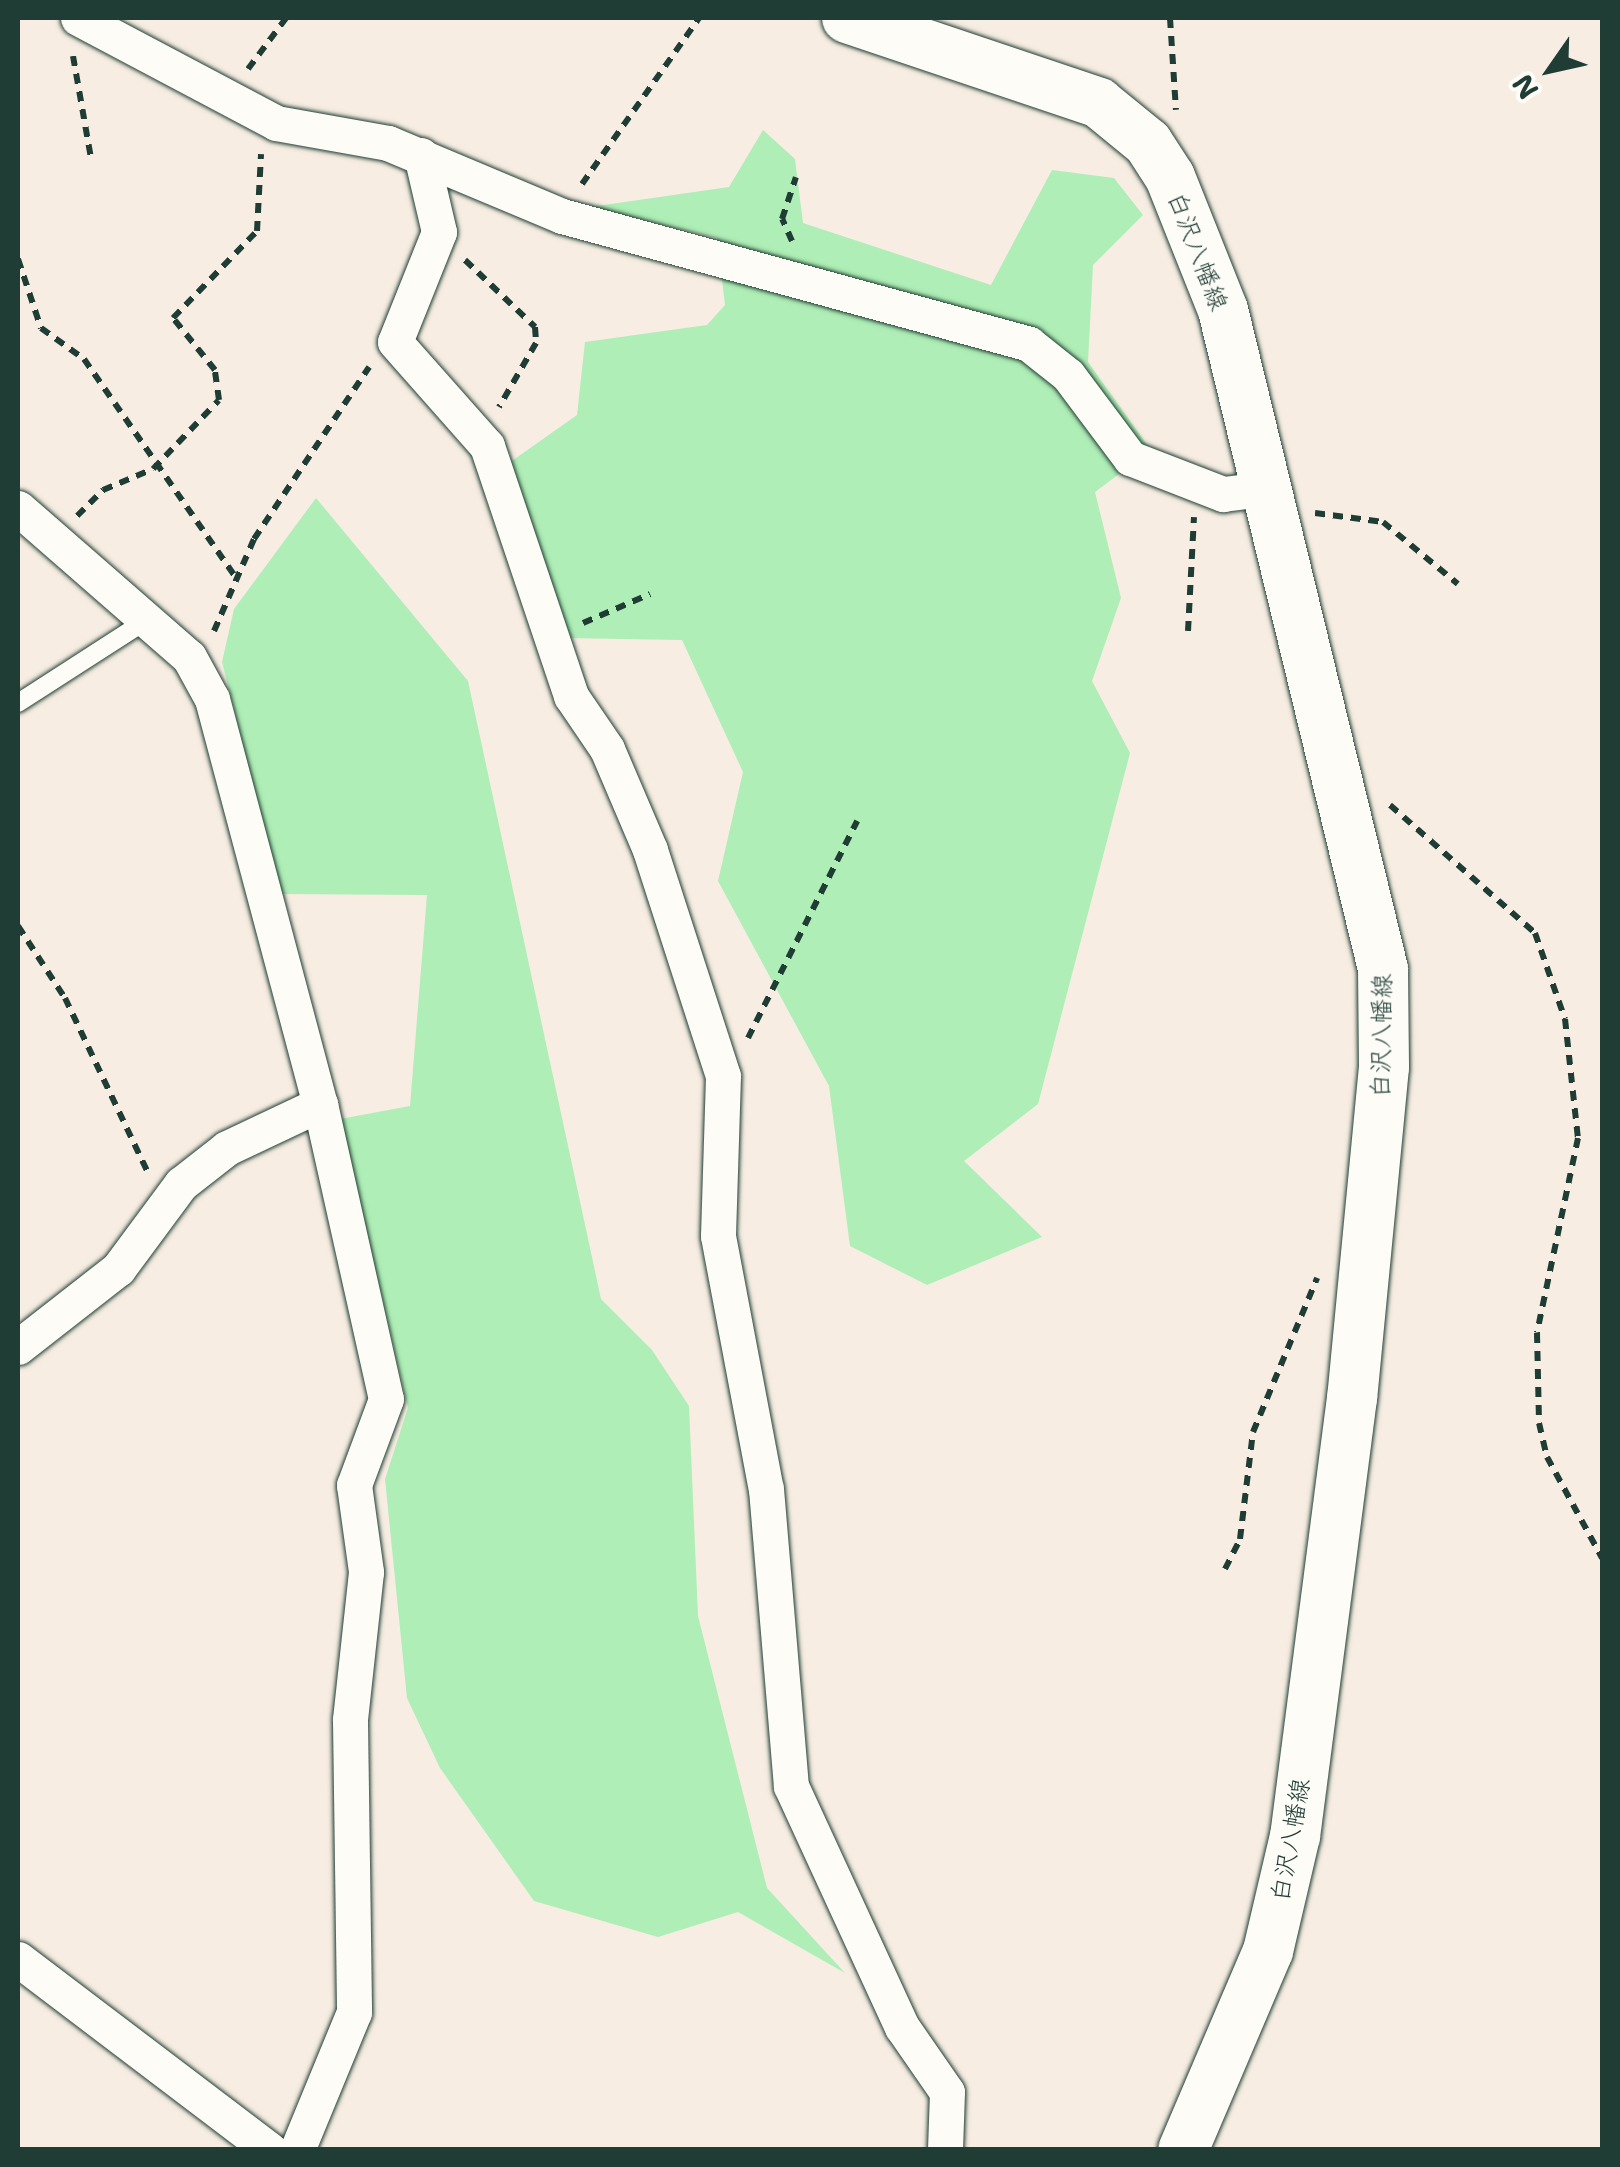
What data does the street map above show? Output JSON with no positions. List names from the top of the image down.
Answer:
{
  "streets": {
    "main road": ["白沢八幡線"]
  },
  "north": "bottom left"
}
